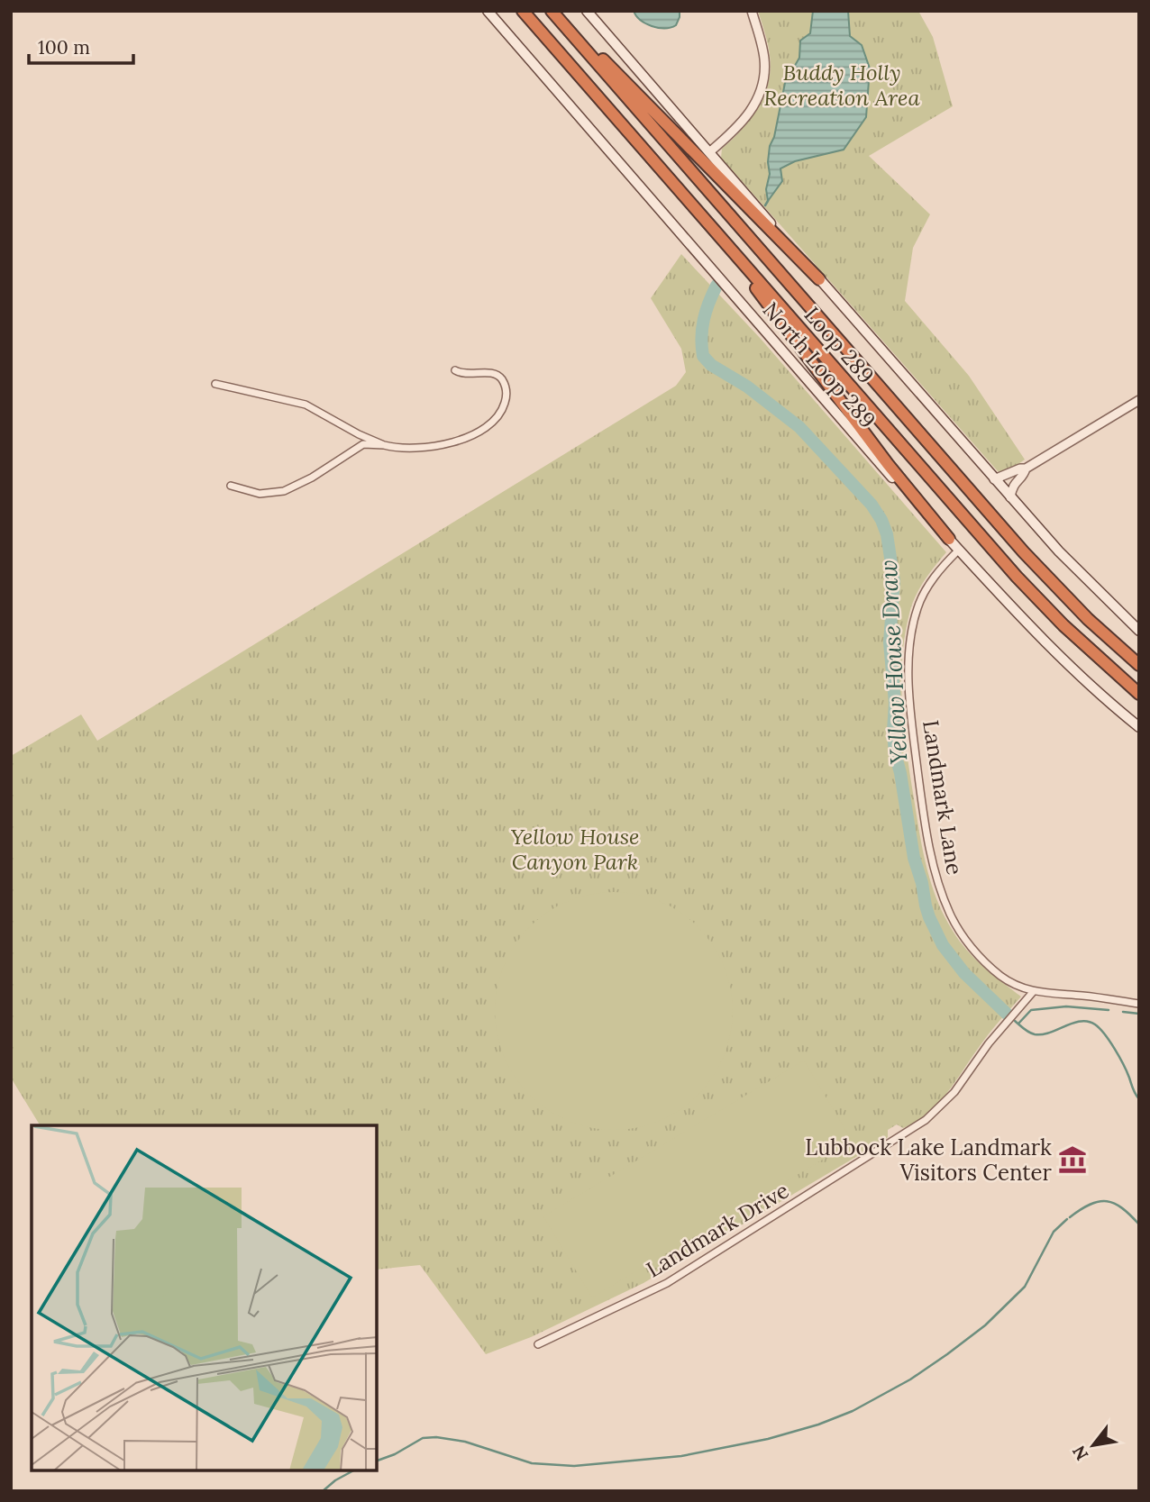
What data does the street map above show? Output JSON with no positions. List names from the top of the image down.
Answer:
{
  "streets": {
    "highway": ["Loop 289"],
    "main road": ["North Loop 289"],
    "street": ["Landmark Lane", "Landmark Drive"]
  },
  "crossings": [
    ["North Loop 289", "Landmark Lane"],
    ["Landmark Lane", "Landmark Drive"]
  ],
  "water": ["Yellow House Draw"],
  "parks": ["Buddy Holly Recreation Area", "Yellow House Canyon Park"],
  "places": {
    "museum": ["Lubbock Lake Landmark Visitors Center"]
  },
  "scale_bar": "100 m",
  "north": "bottom left"
}
